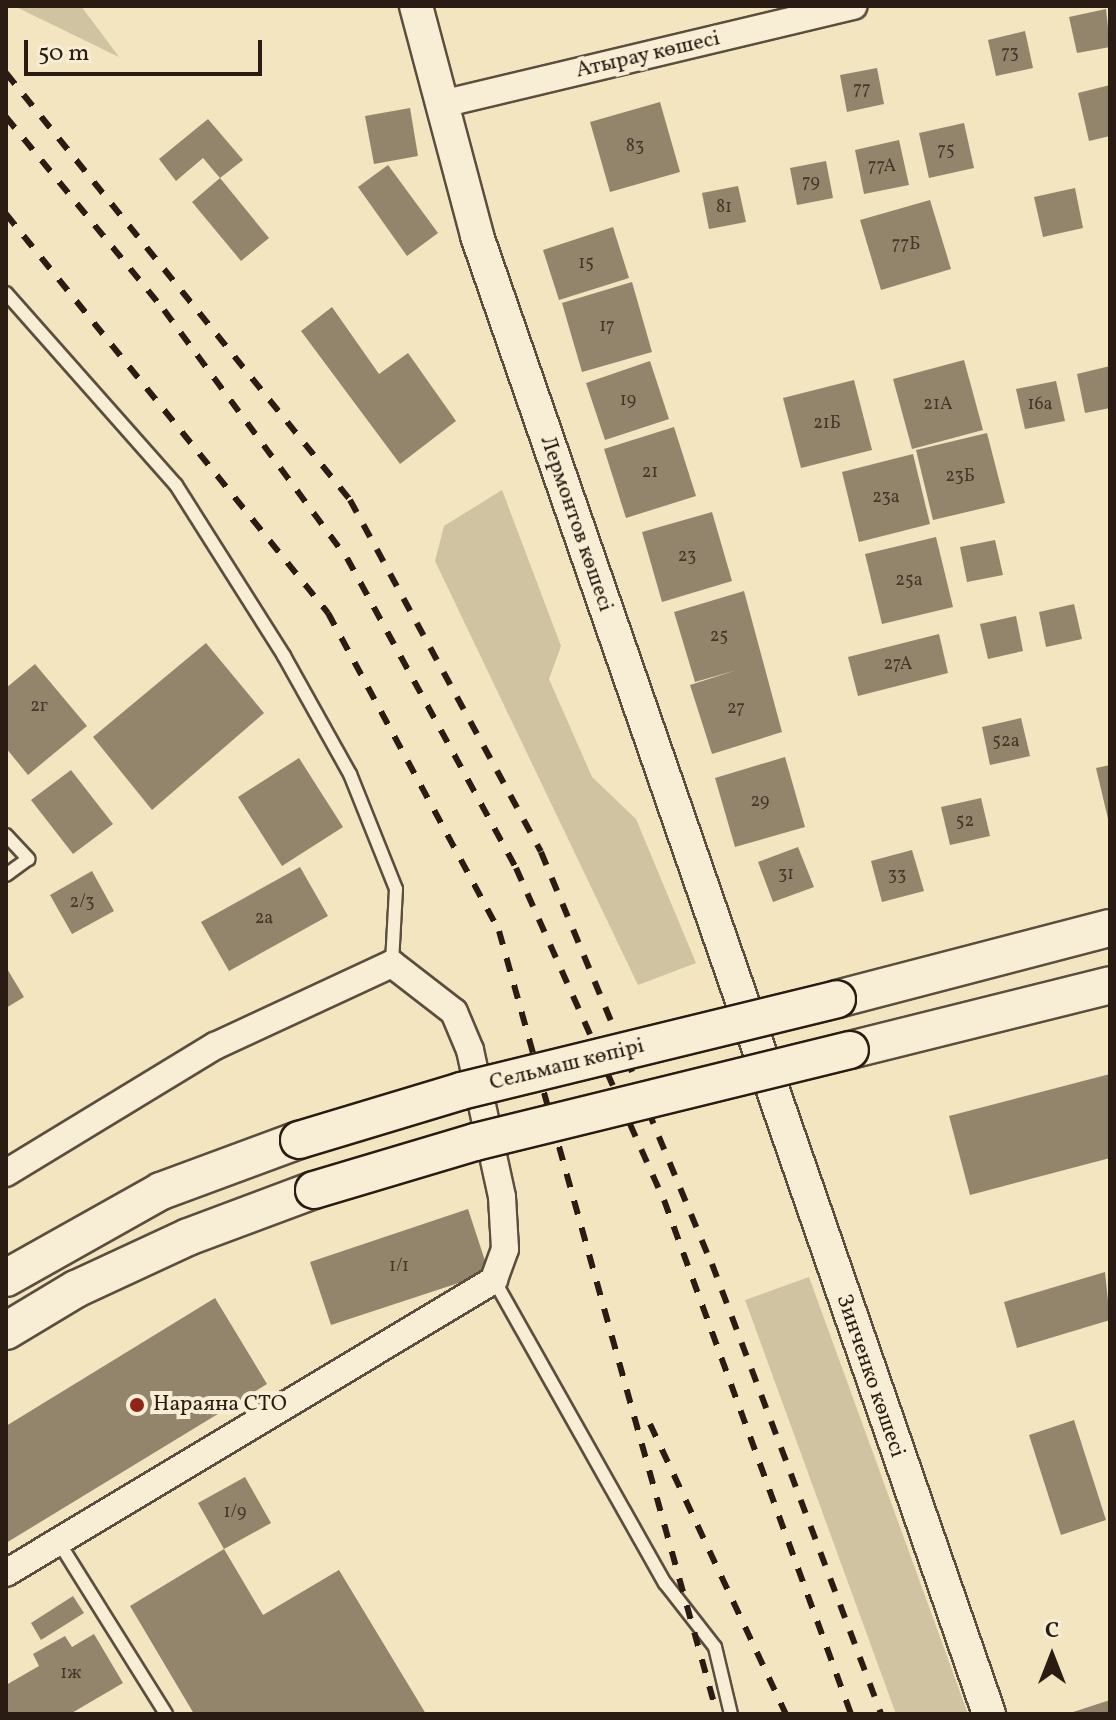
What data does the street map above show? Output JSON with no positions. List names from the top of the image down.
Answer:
{
  "streets": {
    "main road": ["Сельмаш көпірі"],
    "street": ["Атырау көшесі", "Лермонтов көшесі", "Зинченко көшесі"]
  },
  "crossings": [
    ["Атырау көшесі", "Лермонтов көшесі"],
    ["Лермонтов көшесі", "Зинченко көшесі"]
  ],
  "places": ["Нараяна СТО"],
  "house_numbers": [
    "73",
    "77",
    "83",
    "75",
    "77А",
    "79",
    "81",
    "77Б",
    "15",
    "17",
    "19",
    "21А",
    "16а",
    "21Б",
    "21",
    "23Б",
    "23а",
    "23",
    "25а",
    "25",
    "27А",
    "2г",
    "27",
    "52а",
    "29",
    "52",
    "31",
    "33",
    "2/3",
    "2а",
    "1/1",
    "1/9",
    "1ж"
  ],
  "scale_bar": "50 m",
  "north": "top"
}
